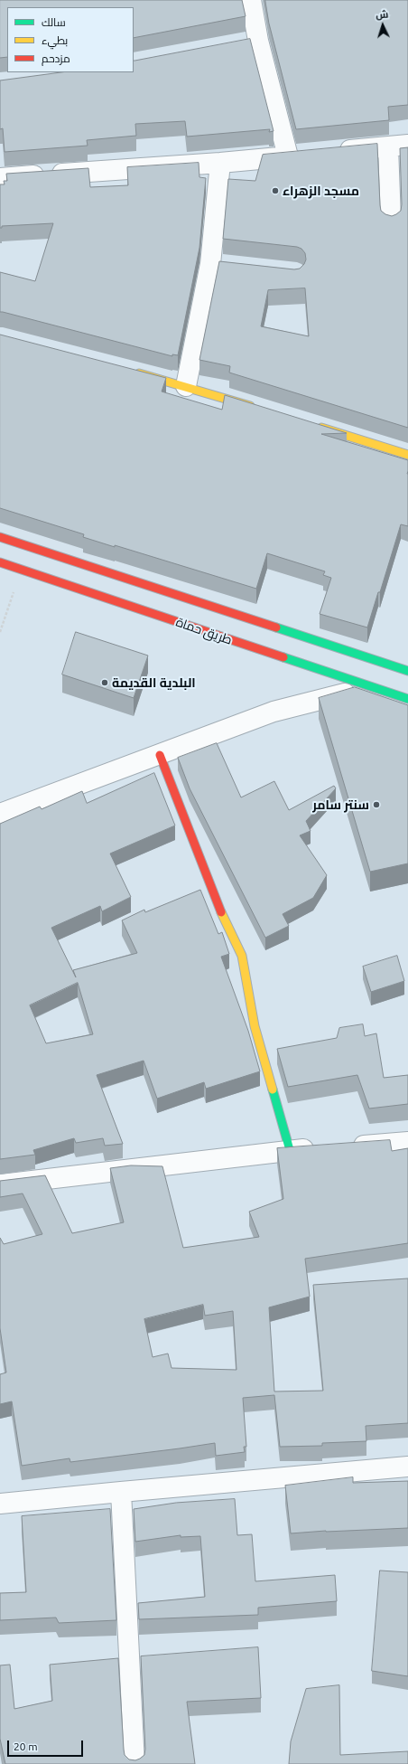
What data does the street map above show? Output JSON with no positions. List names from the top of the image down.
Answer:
{
  "streets": {
    "main road": ["طريق حماة"]
  },
  "places": ["مسجد الزهراء", "البلدية القديمة", "سنتر سامر"],
  "legend": ["سالك", "بطيء", "مزدحم"],
  "scale_bar": "20 m",
  "north": "top"
}
